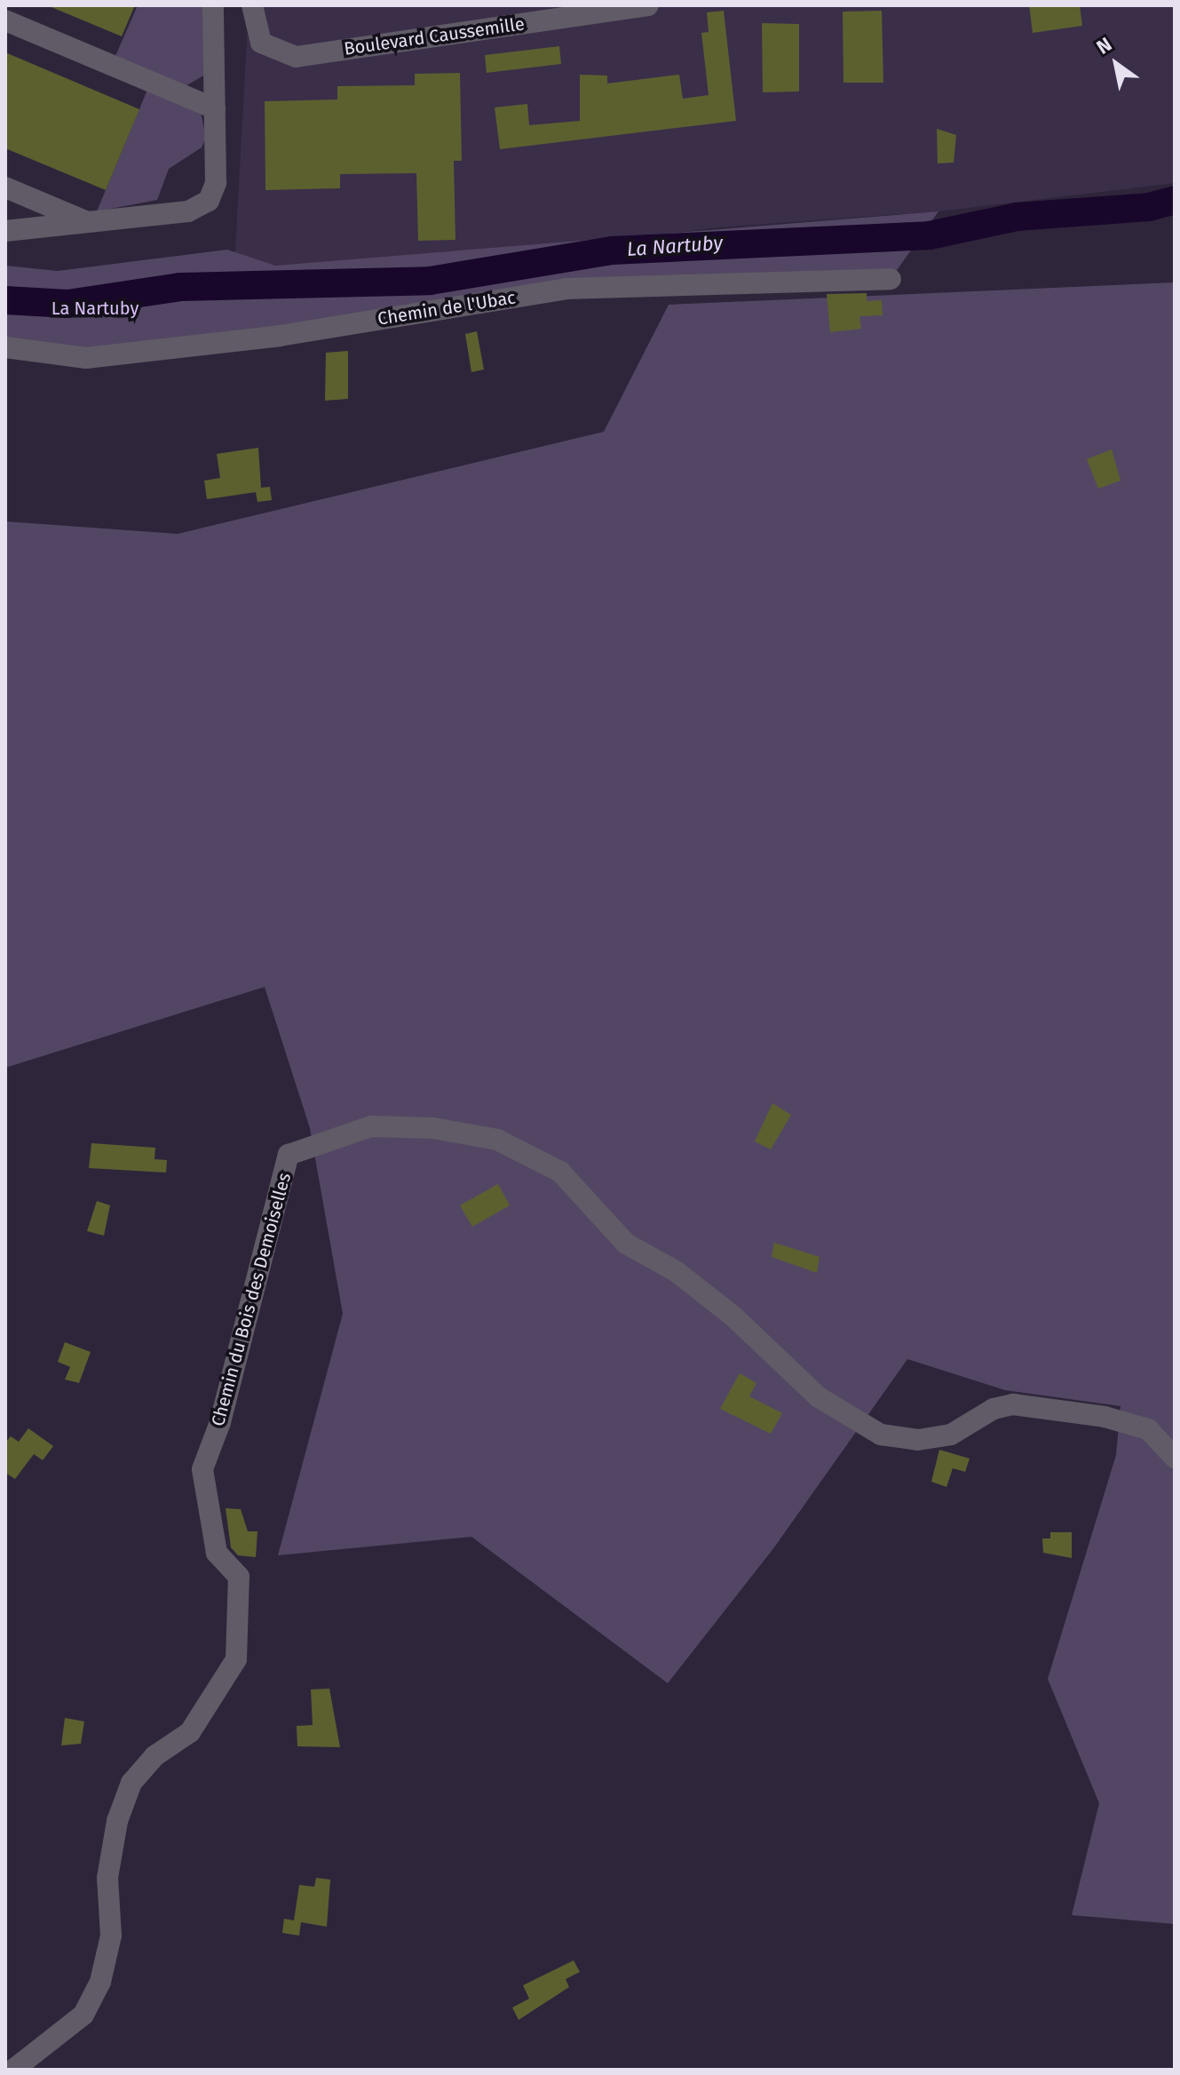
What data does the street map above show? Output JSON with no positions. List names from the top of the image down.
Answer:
{
  "streets": {
    "street": ["Boulevard Caussemille", "Chemin de l'Ubac", "Chemin du Bois des Demoiselles"]
  },
  "water": ["La Nartuby"],
  "parks": ["La Nartuby"],
  "north": "top left"
}
